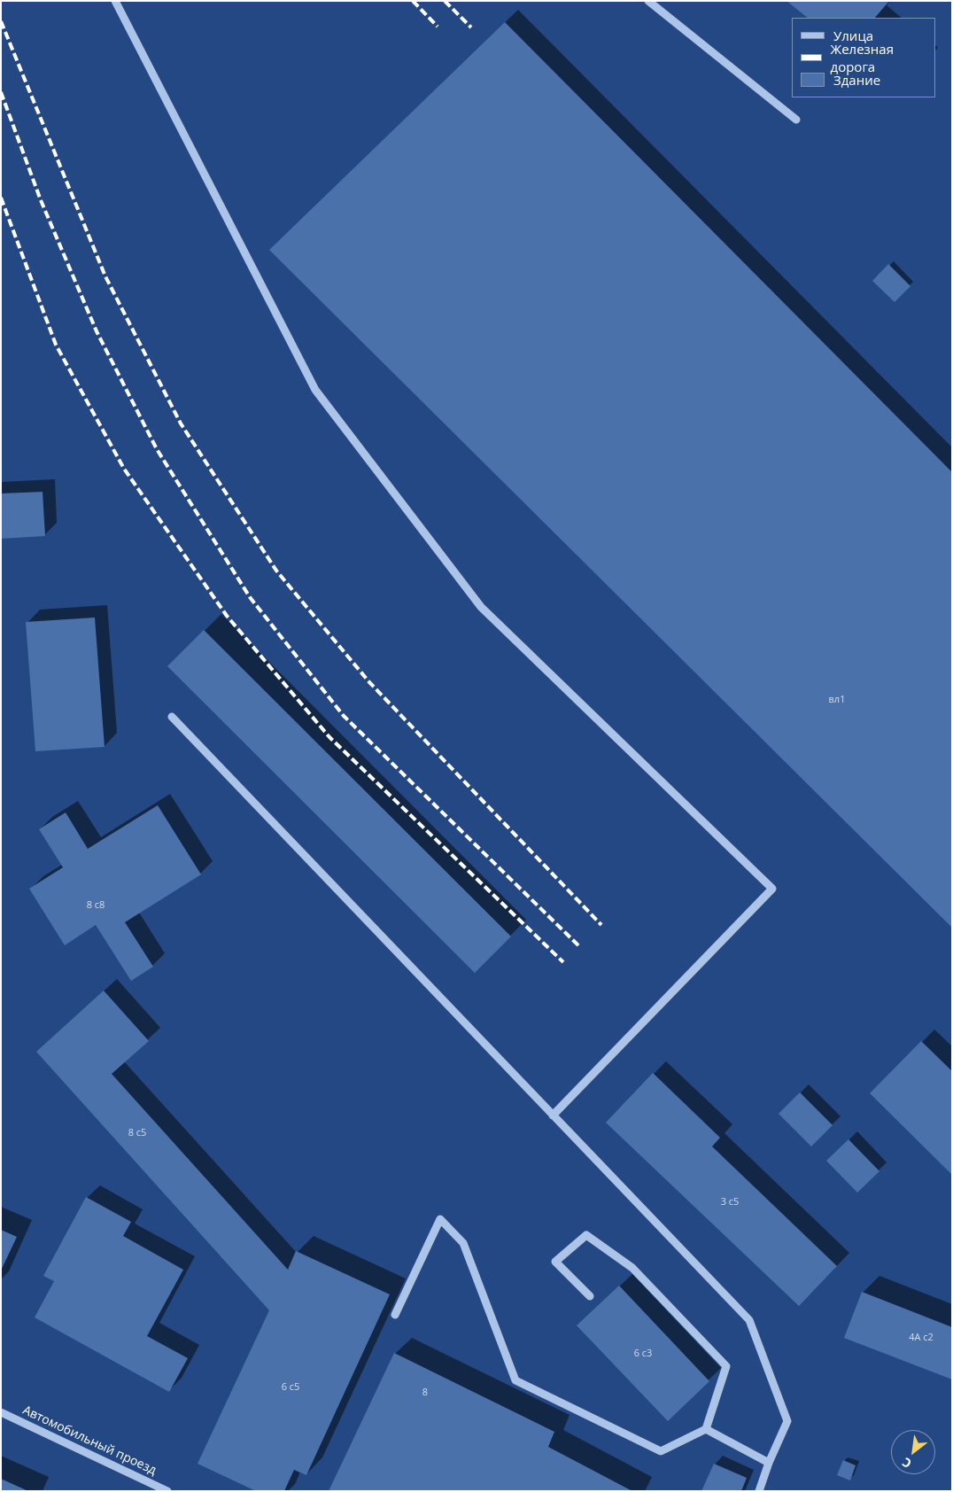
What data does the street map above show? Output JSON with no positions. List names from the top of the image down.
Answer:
{
  "streets": {
    "street": ["Автомобильный проезд"]
  },
  "house_numbers": [
    "вл1",
    "8 с8",
    "8 с5",
    "3 с5",
    "4А с2",
    "6 с3",
    "6 с5",
    "8"
  ],
  "legend": ["Улица", "Железная дорога", "Здание"],
  "north": "bottom left"
}
